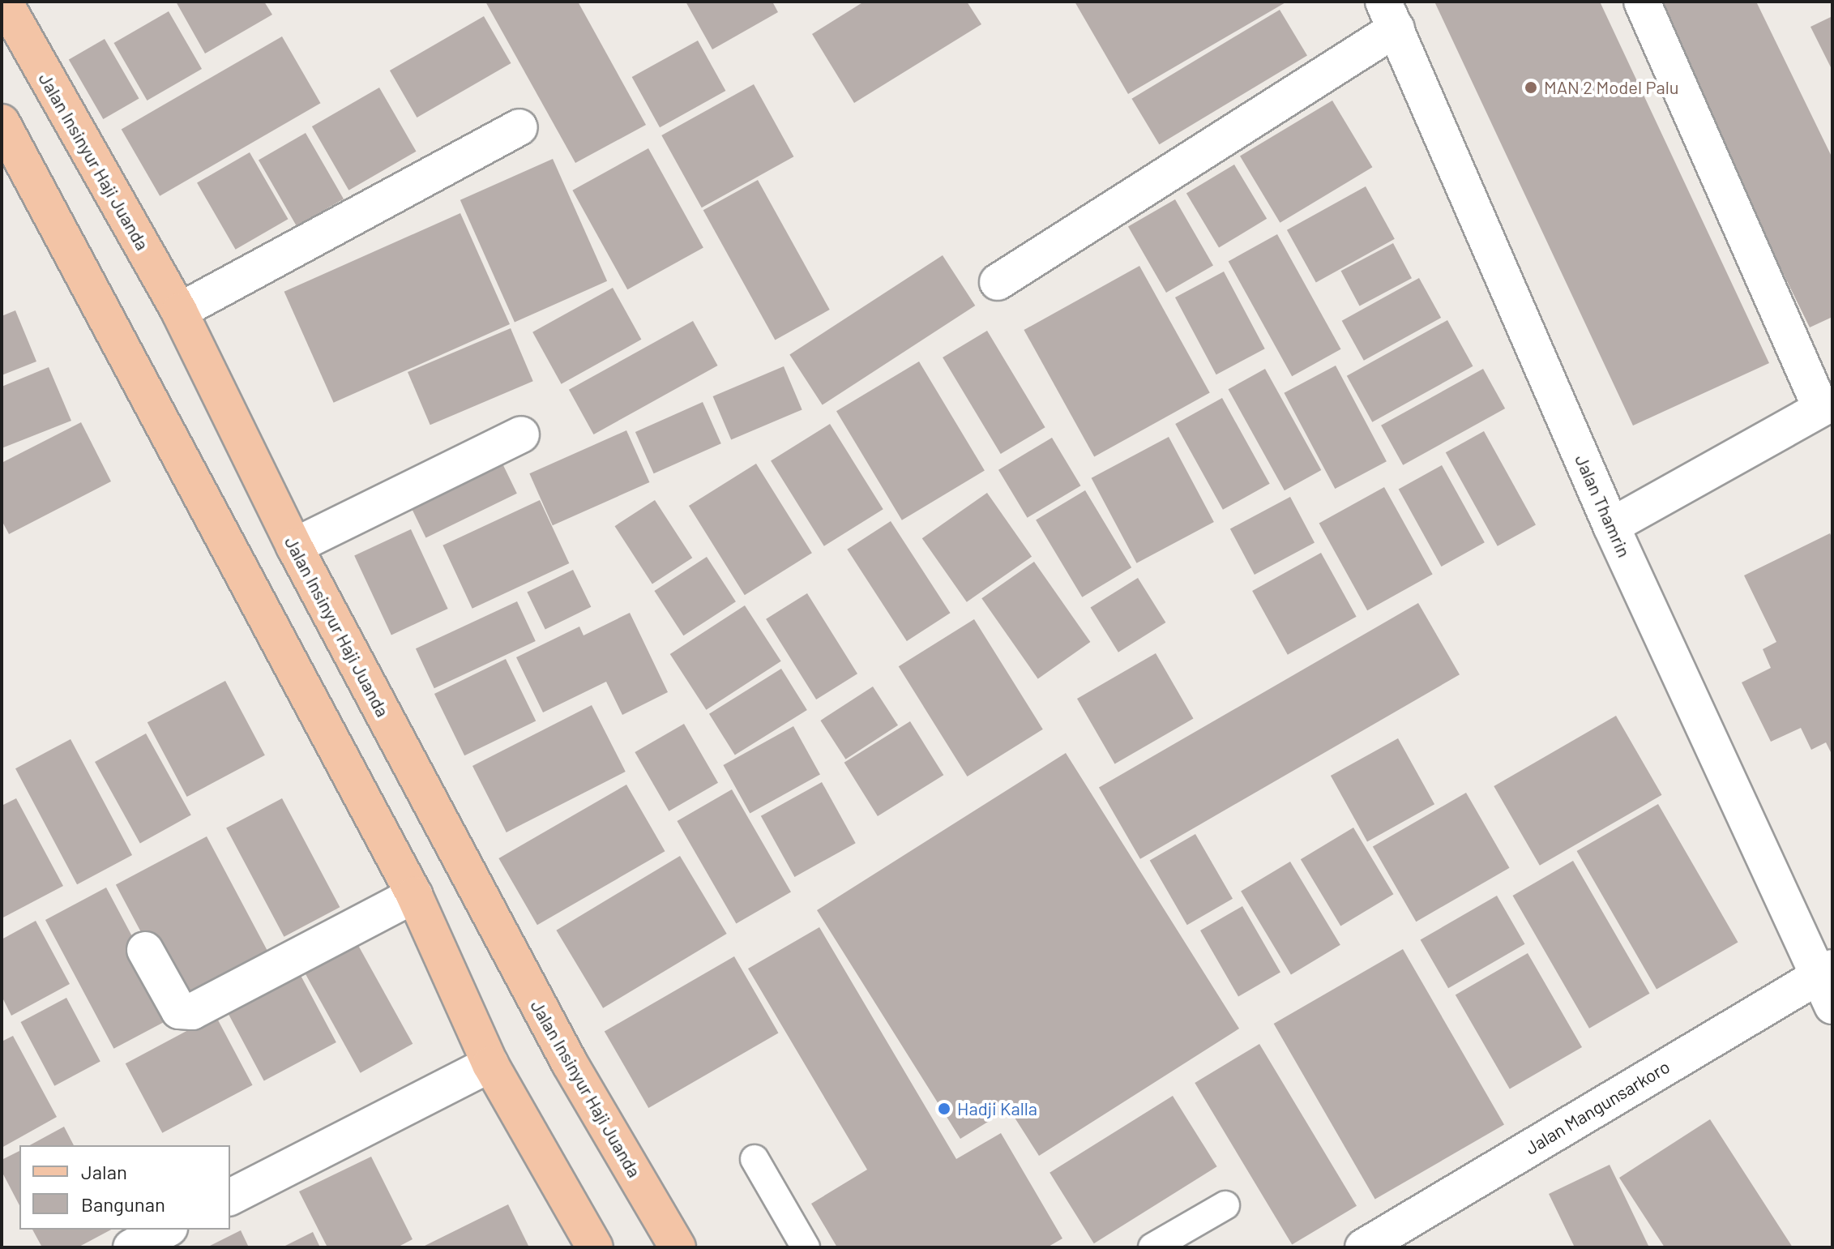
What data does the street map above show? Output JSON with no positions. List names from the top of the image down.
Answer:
{
  "streets": {
    "main road": ["Jalan Insinyur Haji Juanda"],
    "street": ["Jalan Thamrin", "Jalan Mangunsarkoro"]
  },
  "crossings": [
    ["Jalan Thamrin", "Jalan Mangunsarkoro"]
  ],
  "places": ["MAN 2 Model Palu", "Hadji Kalla"],
  "legend": ["Jalan", "Bangunan"]
}
